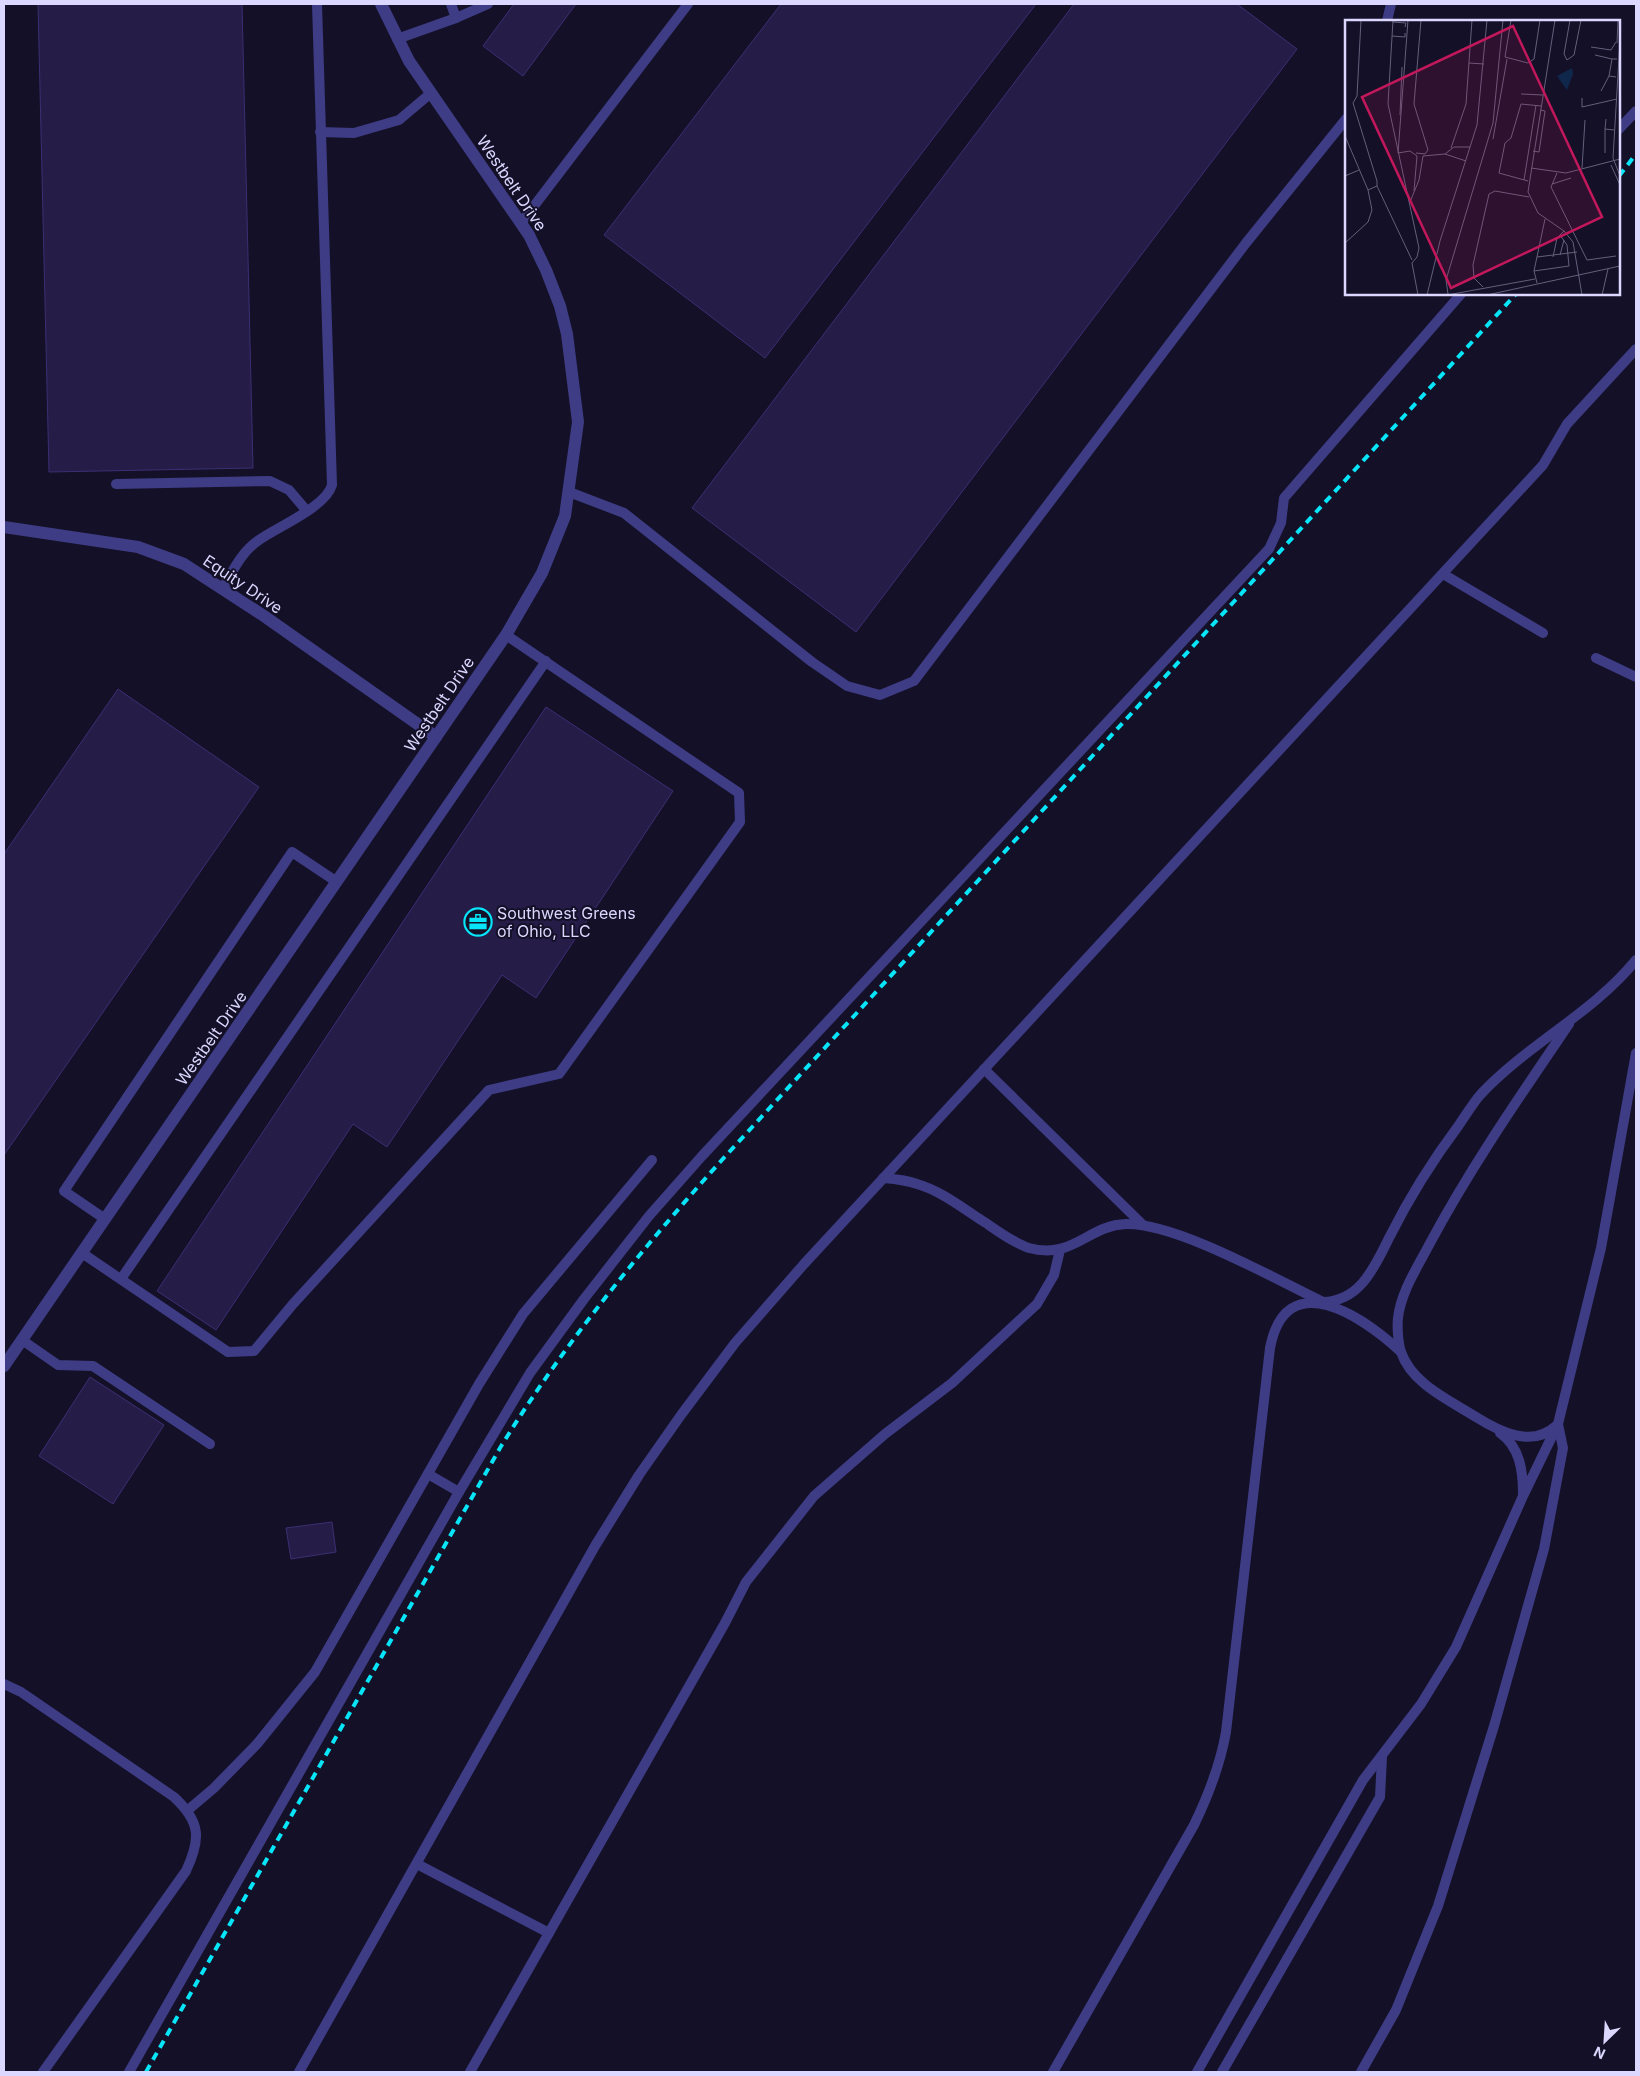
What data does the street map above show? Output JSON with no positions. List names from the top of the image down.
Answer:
{
  "streets": {
    "street": ["Westbelt Drive", "Equity Drive"]
  },
  "crossings": [
    ["Westbelt Drive", "Equity Drive"]
  ],
  "places": {
    "office": ["Southwest Greens of Ohio, LLC"]
  },
  "north": "bottom left"
}
